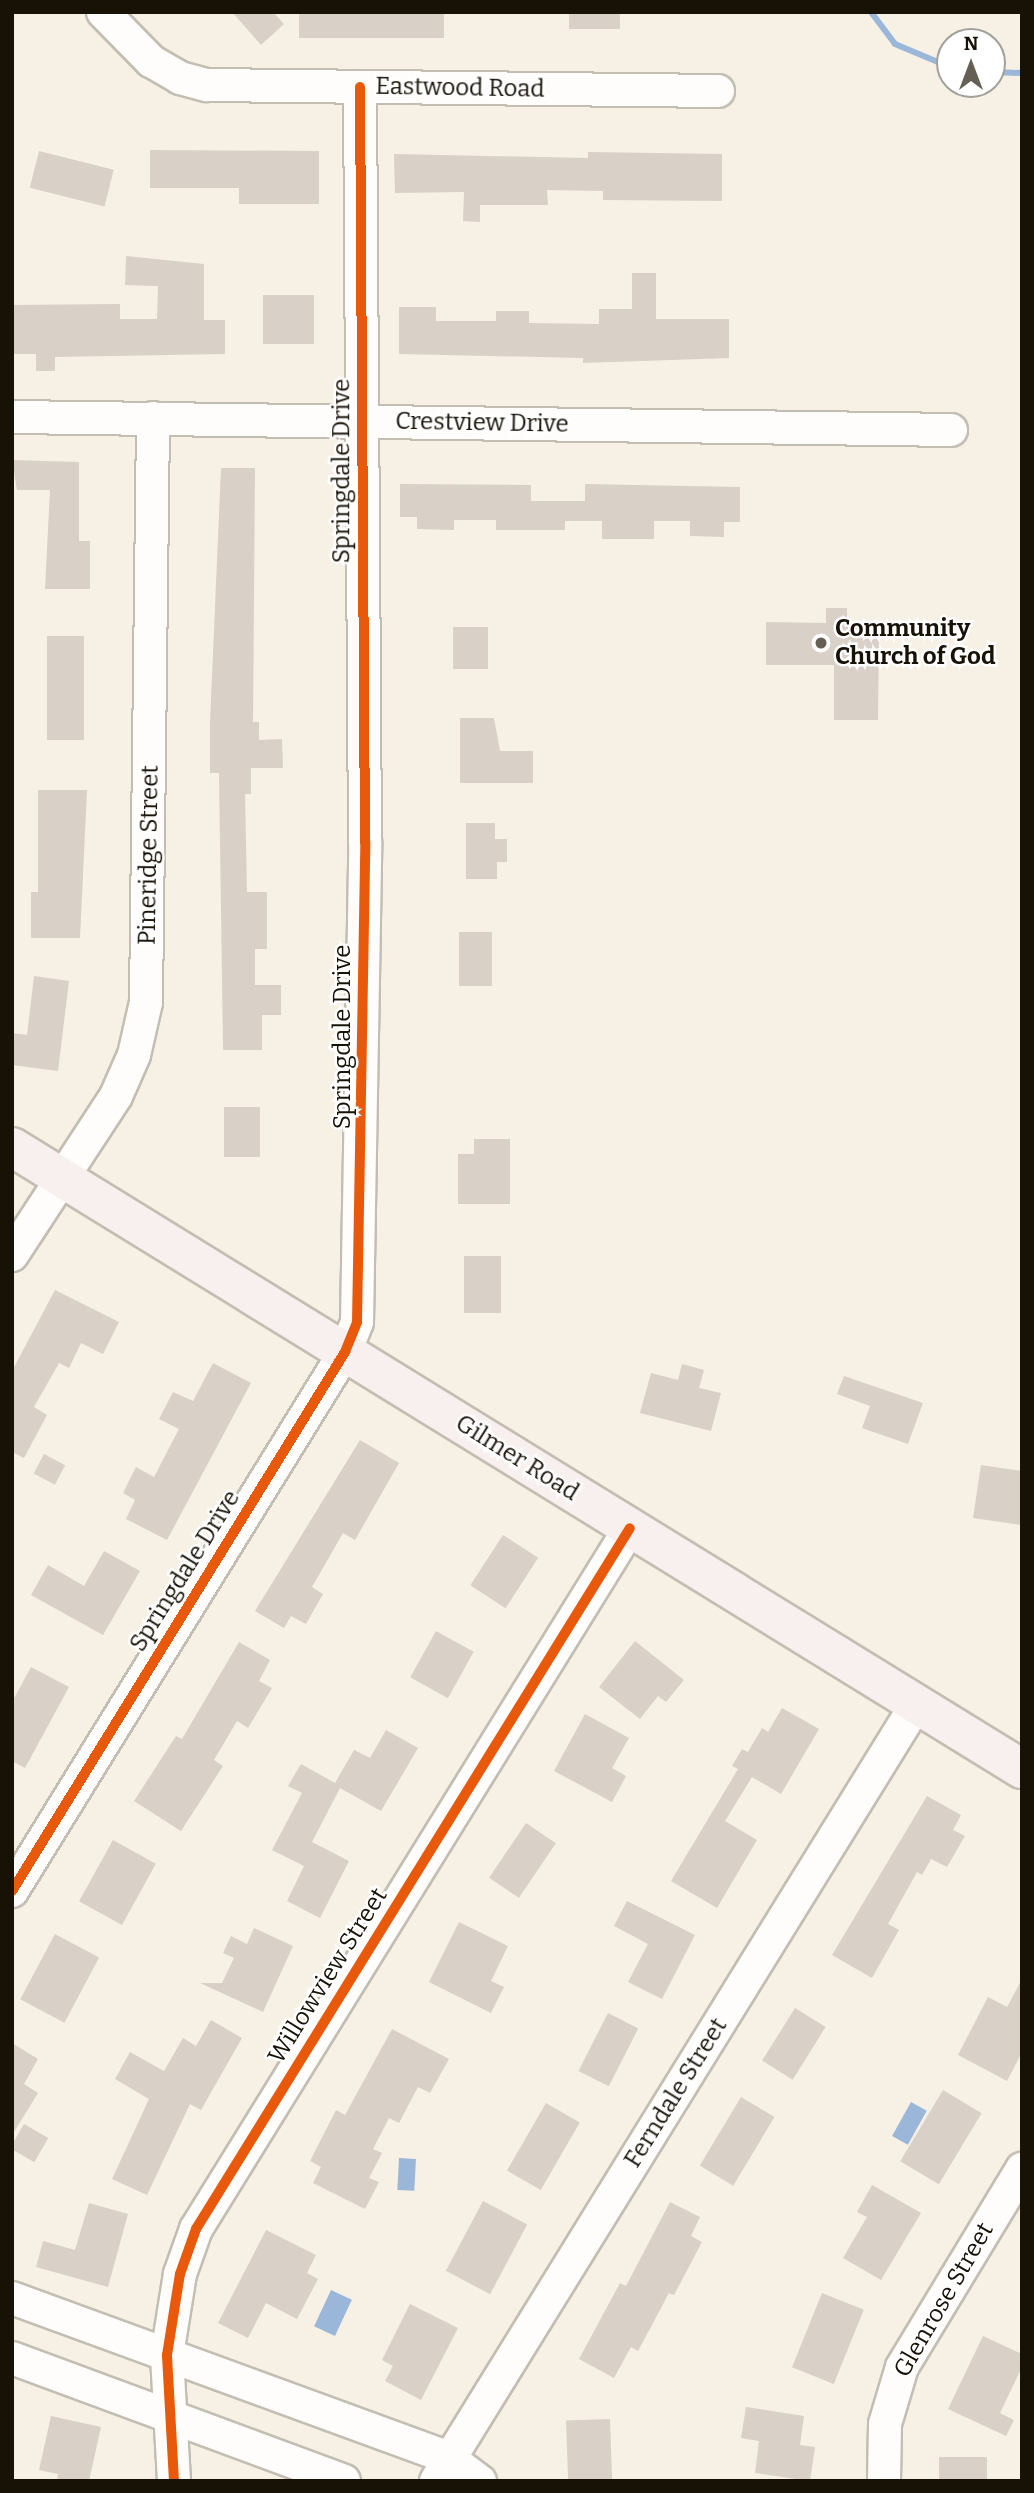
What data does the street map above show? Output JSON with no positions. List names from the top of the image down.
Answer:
{
  "streets": {
    "main road": ["Gilmer Road"],
    "street": [
      "Eastwood Road",
      "Crestview Drive",
      "Springdale Drive",
      "Pineridge Street",
      "Willowview Street",
      "Ferndale Street",
      "Glenrose Street"
    ]
  },
  "crossings": [
    ["Eastwood Road", "Springdale Drive"],
    ["Crestview Drive", "Springdale Drive"],
    ["Crestview Drive", "Pineridge Street"],
    ["Springdale Drive", "Gilmer Road"],
    ["Pineridge Street", "Gilmer Road"],
    ["Gilmer Road", "Willowview Street"],
    ["Gilmer Road", "Ferndale Street"]
  ],
  "places": ["Community Church of God"],
  "north": "top"
}
